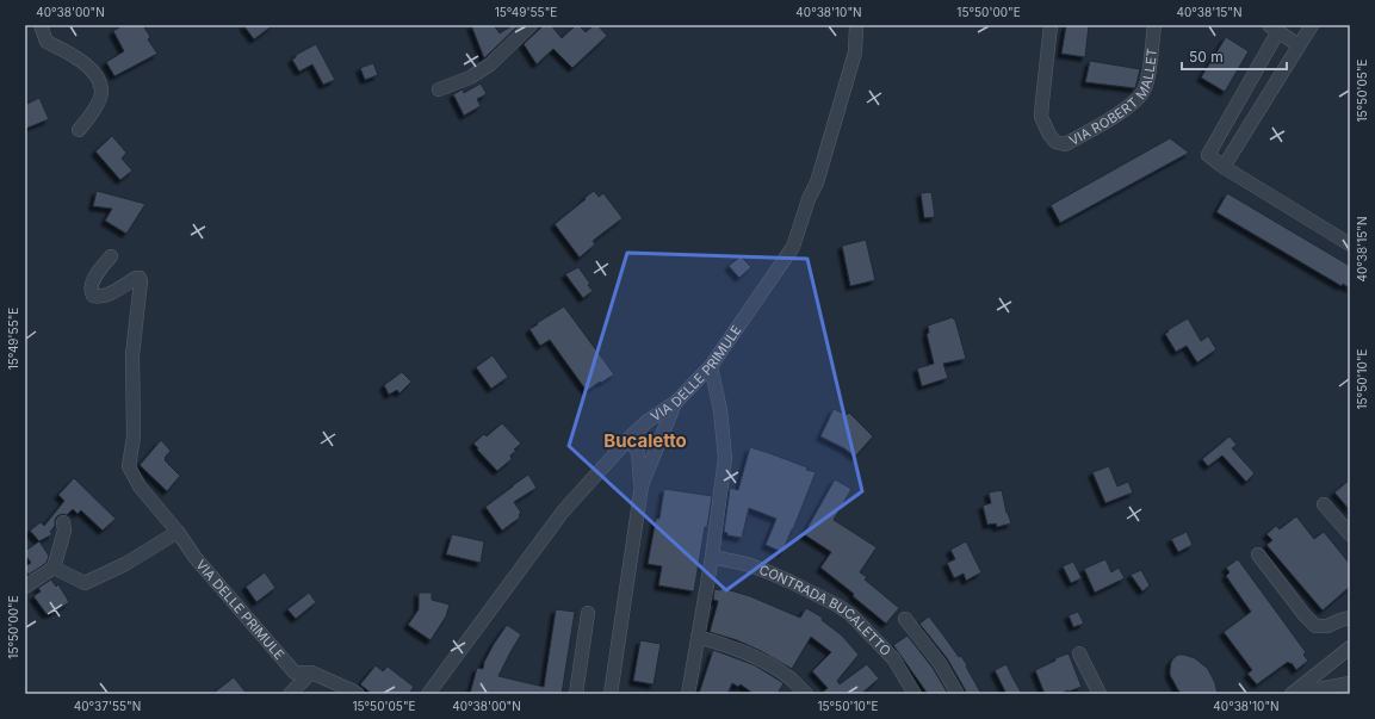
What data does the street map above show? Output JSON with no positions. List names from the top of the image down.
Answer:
{
  "streets": {
    "street": ["VIA ROBERT MALLET", "VIA DELLE PRIMULE", "CONTRADA BUCALETTO"]
  },
  "districts": ["Bucaletto"],
  "scale_bar": "50 m",
  "coordinates": [
    "40°38'00\"N",
    "15°49'55\"E",
    "40°38'10\"N",
    "15°50'00\"E",
    "40°38'15\"N",
    "15°50'05\"E",
    "15°50'10\"E",
    "40°37'55\"N"
  ]
}
